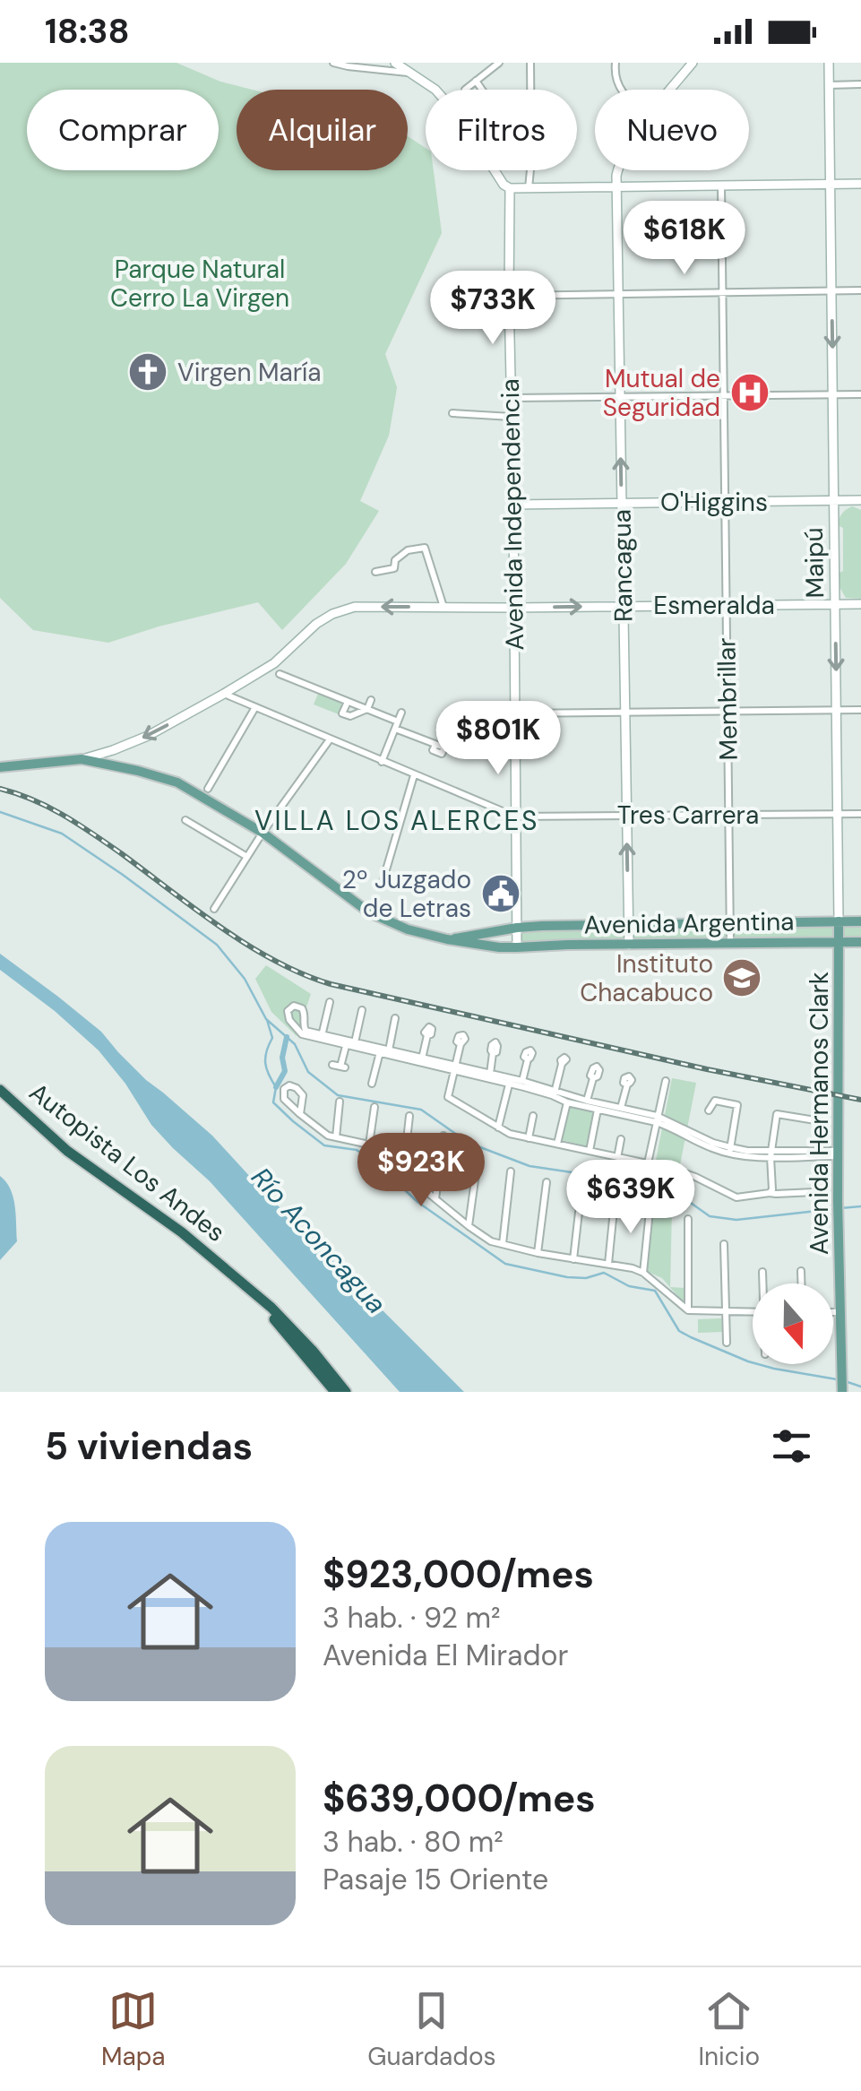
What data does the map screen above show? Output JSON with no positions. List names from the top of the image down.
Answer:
{
  "streets": {
    "highway": ["Autopista Los Andes"],
    "main road": [
      "O'Higgins",
      "Avenida Independencia",
      "Maipú",
      "Rancagua",
      "Esmeralda",
      "Avenida Argentina",
      "Avenida Hermanos Clark"
    ],
    "street": ["Membrillar", "Tres Carrera"]
  },
  "crossings": [
    ["O'Higgins", "Avenida Independencia"],
    ["O'Higgins", "Maipú"],
    ["O'Higgins", "Rancagua"],
    ["O'Higgins", "Membrillar"],
    ["Avenida Independencia", "Esmeralda"],
    ["Avenida Independencia", "Tres Carrera"],
    ["Avenida Independencia", "Avenida Argentina"],
    ["Maipú", "Esmeralda"],
    ["Maipú", "Tres Carrera"],
    ["Maipú", "Avenida Argentina"],
    ["Maipú", "Avenida Hermanos Clark"],
    ["Rancagua", "Esmeralda"],
    ["Rancagua", "Tres Carrera"],
    ["Rancagua", "Avenida Argentina"],
    ["Esmeralda", "Membrillar"],
    ["Esmeralda", "Avenida Argentina"],
    ["Membrillar", "Tres Carrera"],
    ["Membrillar", "Avenida Argentina"],
    ["Avenida Argentina", "Avenida Hermanos Clark"]
  ],
  "districts": ["VILLA LOS ALERCES"],
  "water": ["Río Aconcagua"],
  "parks": ["Parque Natural Cerro La Virgen"],
  "places": {
    "church": ["Virgen María"],
    "hospital": ["Mutual de Seguridad"],
    "public building": ["2º Juzgado de Letras"],
    "school or university": ["Instituto Chacabuco"]
  },
  "north": "bottom",
  "page": {
    "status": "18:38",
    "chip": [
      "Comprar",
      "Alquilar",
      "Filtros",
      "Nuevo"
    ],
    "price": [
      "$618K",
      "$733K",
      "$801K",
      "$923K",
      "$639K"
    ],
    "heading": "5 viviendas",
    "list": [
      {
        "name": "$923,000/mes",
        "note": "3 hab. · 92 m² · Avenida El Mirador"
      },
      {
        "name": "$639,000/mes",
        "note": "3 hab. · 80 m² · Pasaje 15 Oriente"
      }
    ],
    "tabs": ["Mapa", "Guardados", "Inicio"]
  }
}
